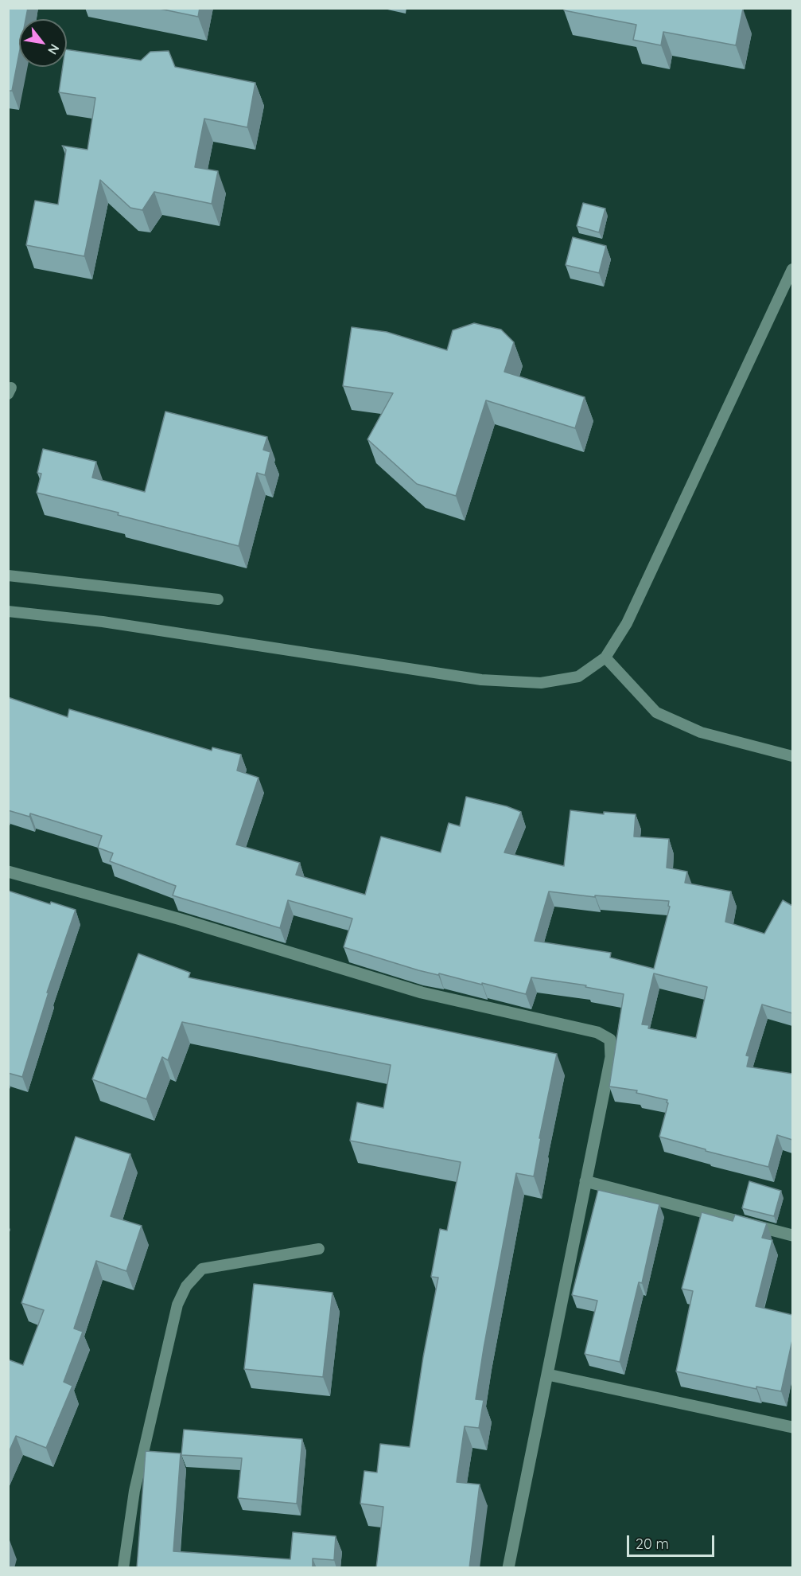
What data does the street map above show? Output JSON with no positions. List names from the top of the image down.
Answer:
{
  "scale_bar": "20 m",
  "north": "bottom right"
}
